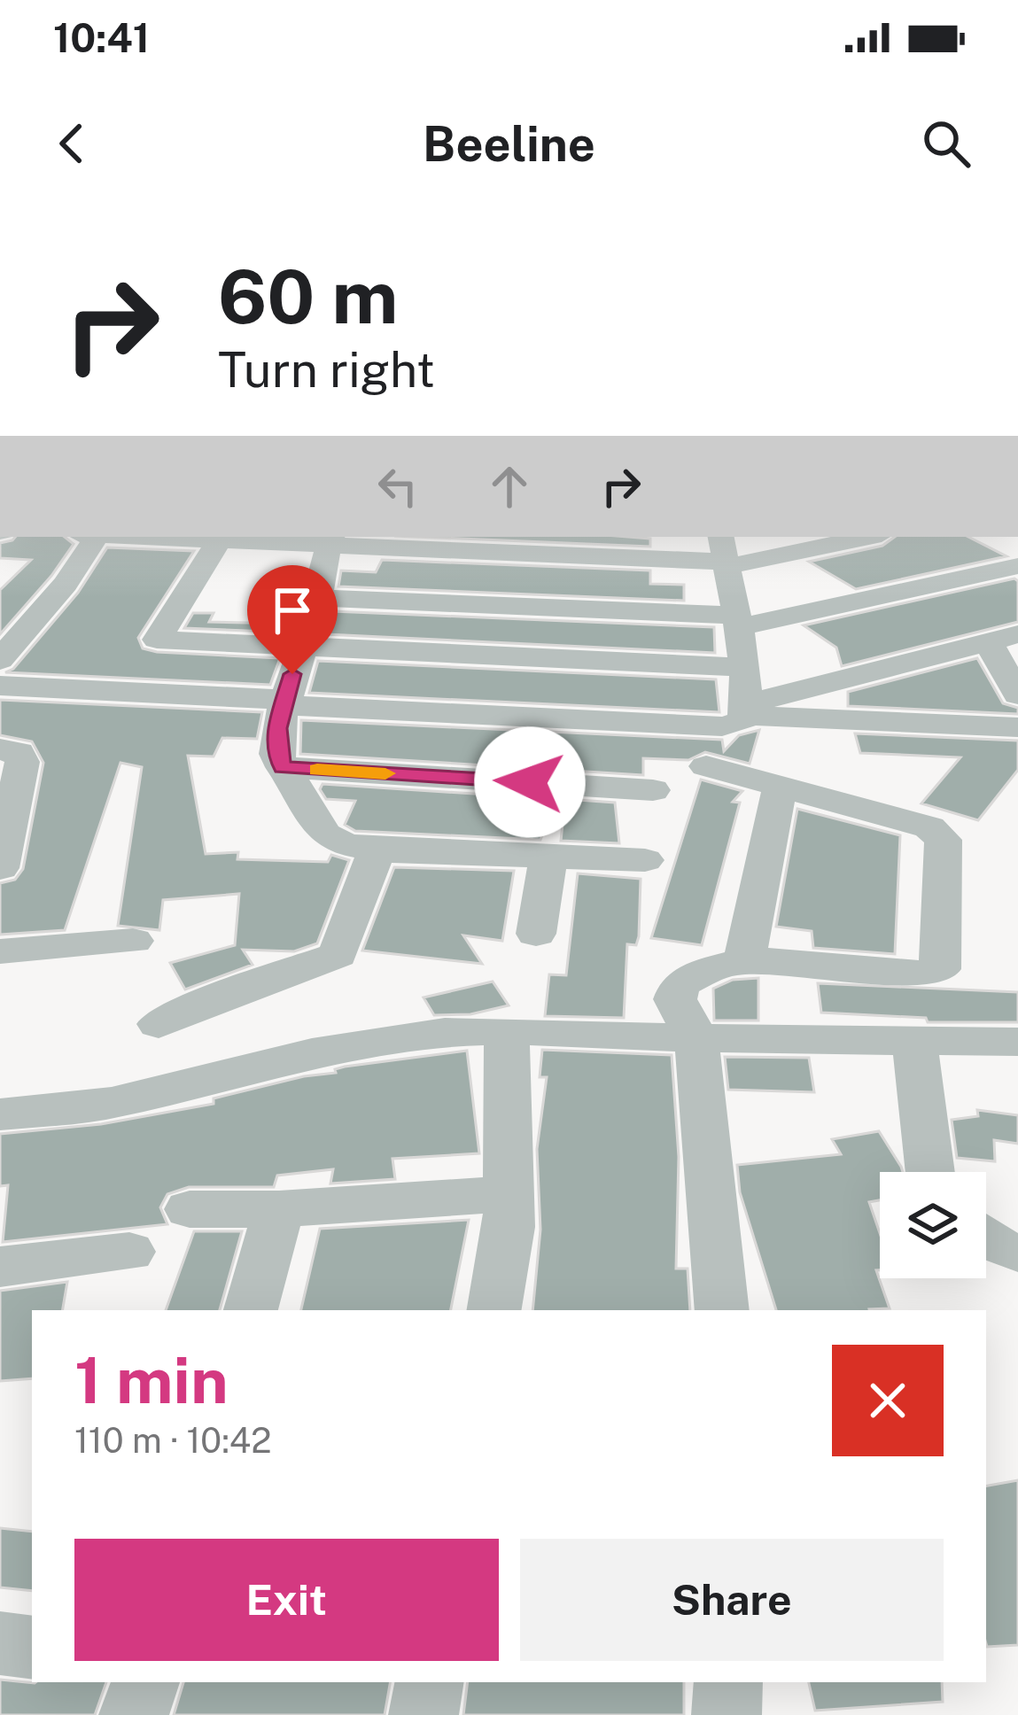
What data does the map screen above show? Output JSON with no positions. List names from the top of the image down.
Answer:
{
  "page": {
    "status": "10:41",
    "header": "Beeline",
    "turn": ["60 m", "Turn right"],
    "heading": ["1 min", "110 m · 10:42"],
    "buttons": ["Exit", "Share"]
  }
}
